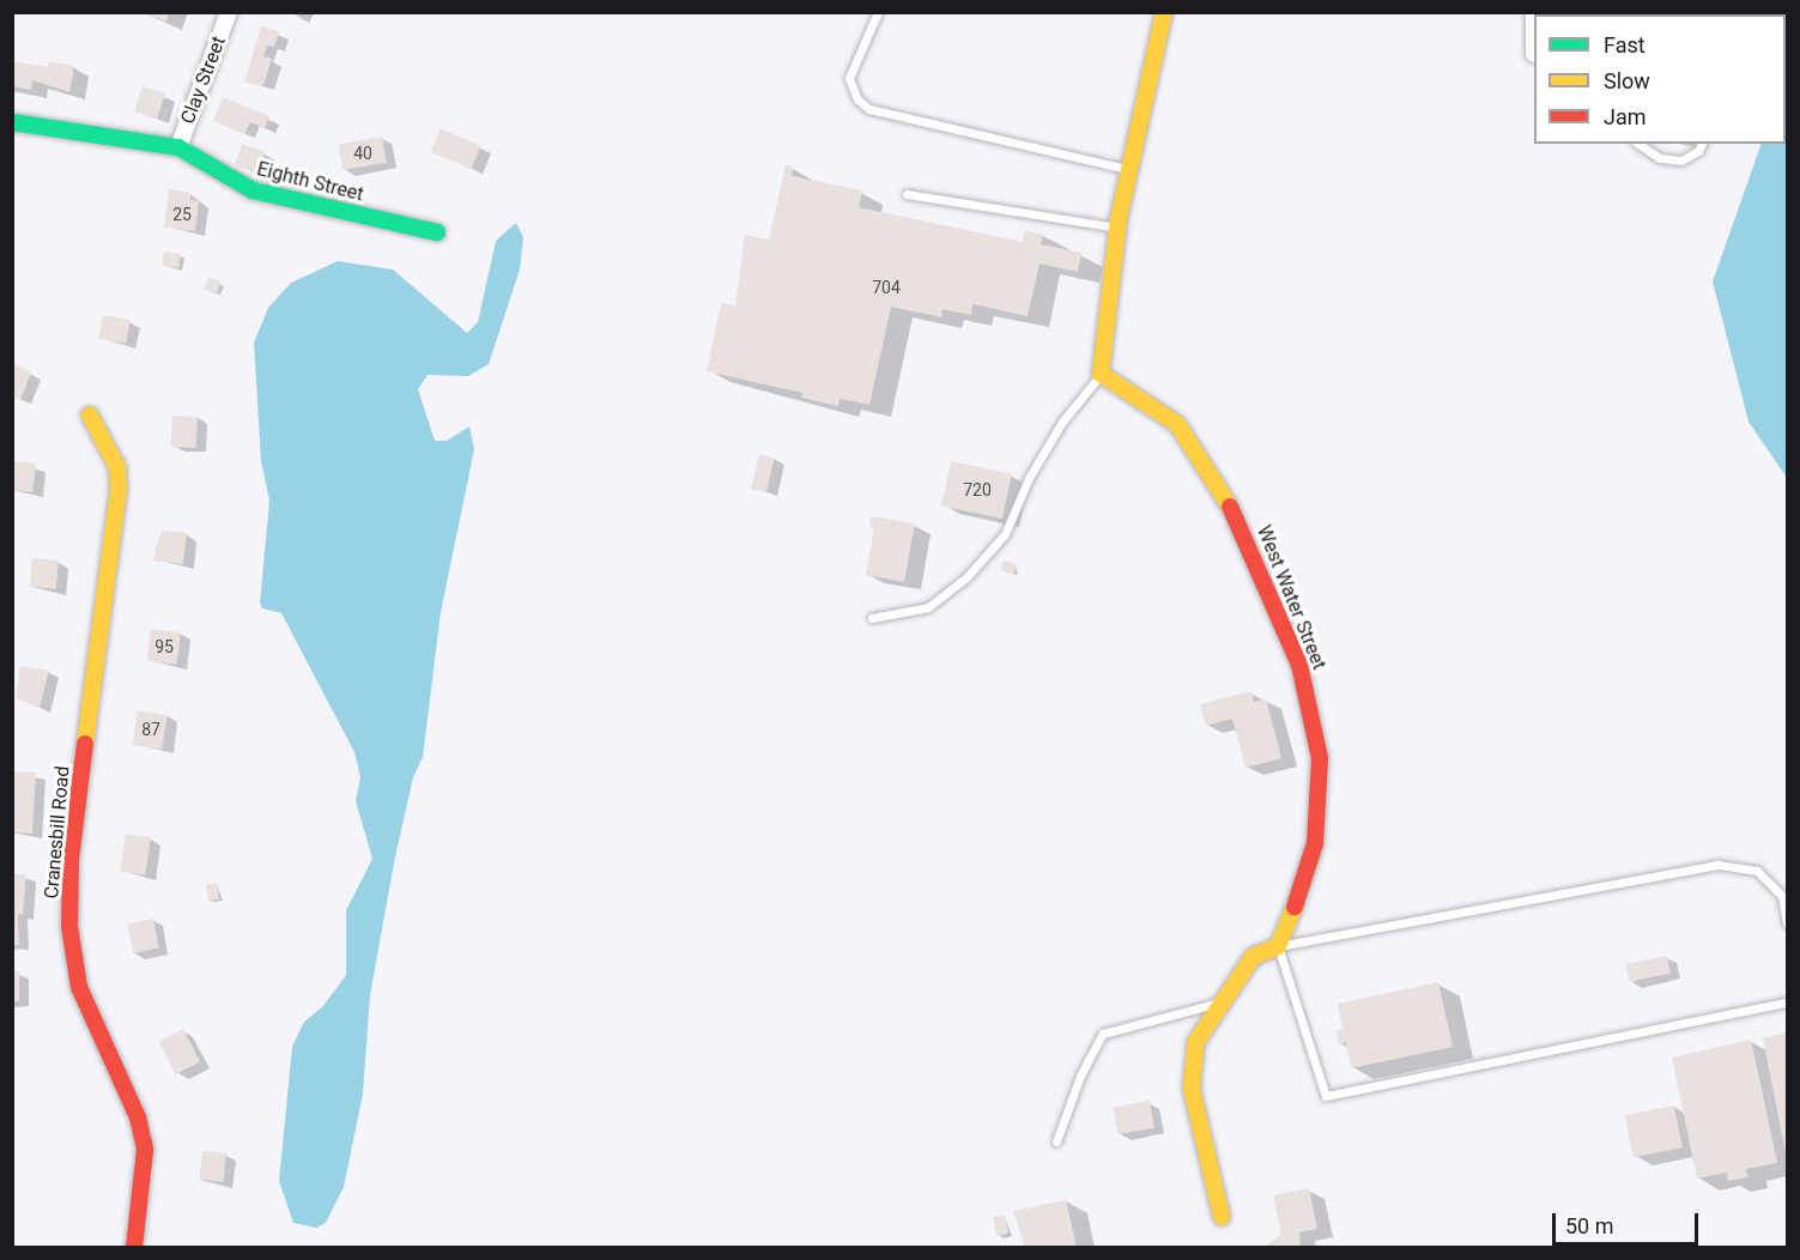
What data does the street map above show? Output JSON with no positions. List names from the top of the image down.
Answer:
{
  "streets": {
    "street": [
      "Clay Street",
      "Eighth Street",
      "West Water Street",
      "Cranesbill Road"
    ]
  },
  "crossings": [
    ["Clay Street", "Eighth Street"]
  ],
  "house_numbers": [
    "40",
    "25",
    "704",
    "720",
    "95",
    "87"
  ],
  "legend": ["Fast", "Slow", "Jam"],
  "scale_bar": "50 m"
}
